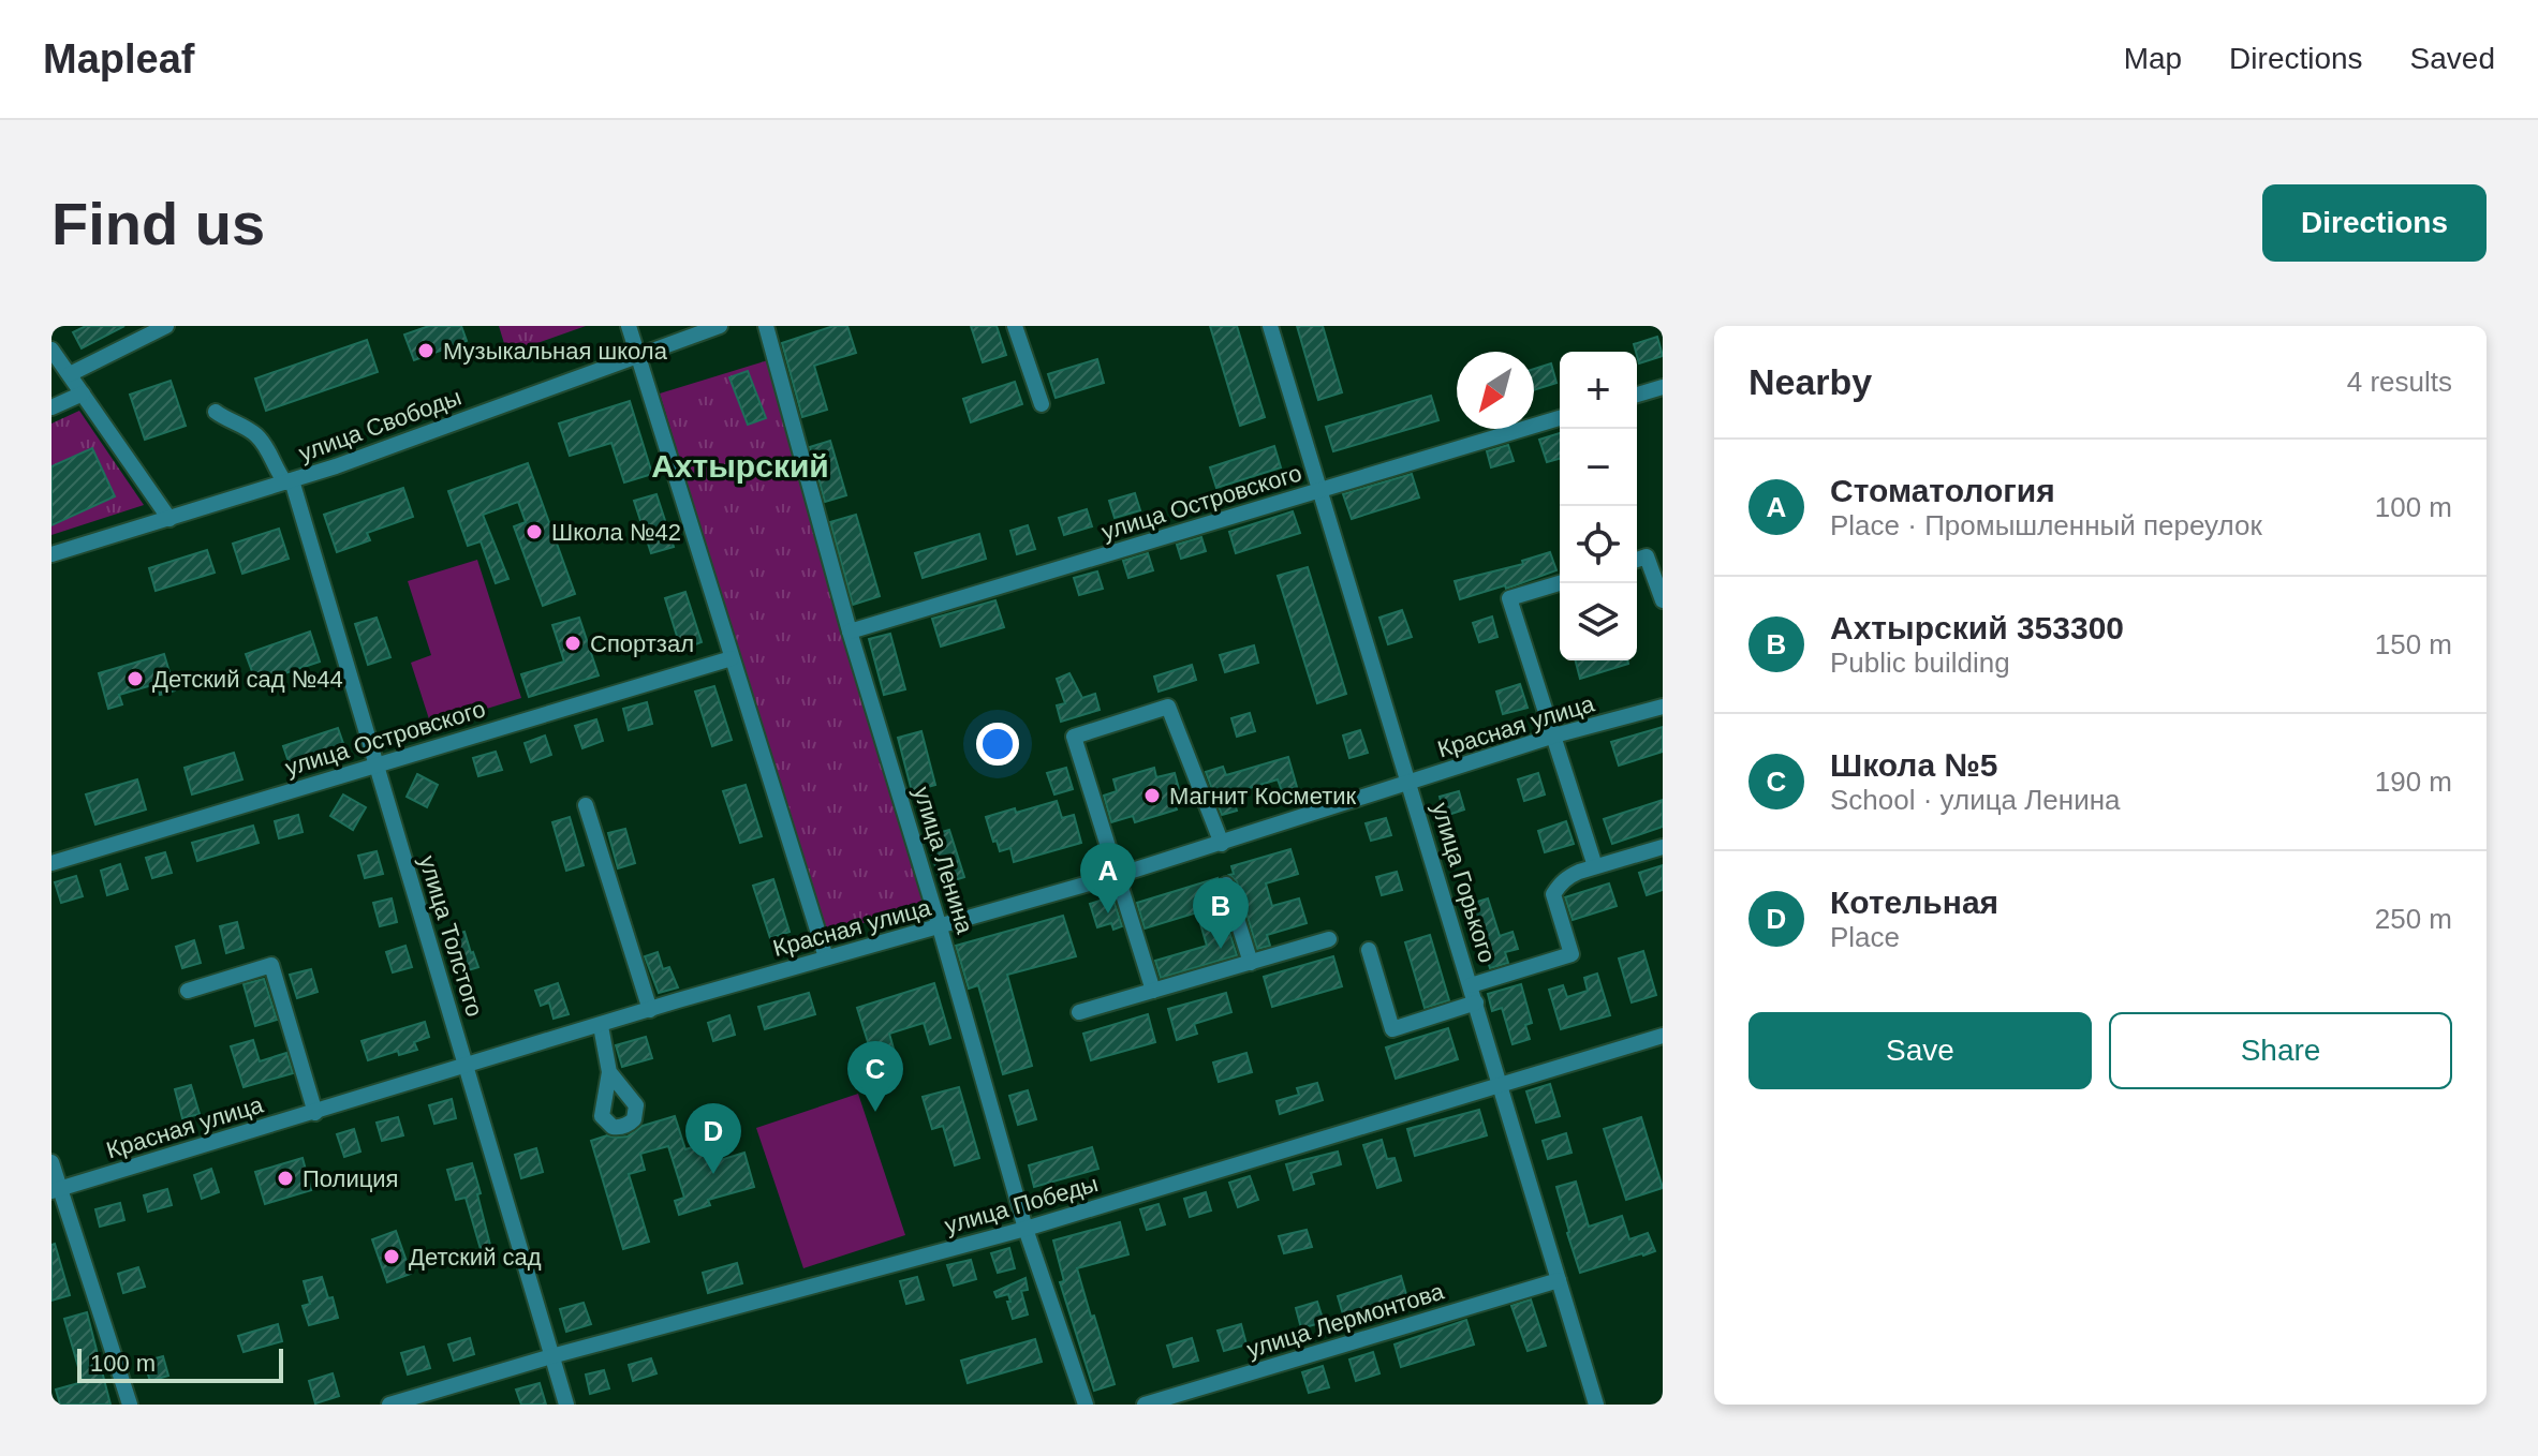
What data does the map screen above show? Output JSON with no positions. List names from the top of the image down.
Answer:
{
  "streets": {
    "street": [
      "улица Свободы",
      "улица Островского",
      "Красная улица",
      "улица Ленина",
      "улица Горького",
      "улица Толстого",
      "улица Победы",
      "улица Лермонтова"
    ]
  },
  "crossings": [
    ["улица Свободы", "улица Толстого"],
    ["улица Островского", "улица Ленина"],
    ["улица Островского", "улица Горького"],
    ["улица Островского", "улица Толстого"],
    ["Красная улица", "улица Ленина"],
    ["Красная улица", "улица Горького"],
    ["Красная улица", "улица Толстого"],
    ["улица Ленина", "улица Победы"],
    ["улица Горького", "улица Победы"],
    ["улица Горького", "улица Лермонтова"],
    ["улица Толстого", "улица Победы"]
  ],
  "districts": ["Ахтырский"],
  "places": [
    "Музыкальная школа",
    "Школа №42",
    "Спортзал",
    "Детский сад №44",
    "Магнит Косметик",
    "Полиция",
    "Детский сад"
  ],
  "scale_bar": "100 m",
  "north": "bottom left",
  "page": {
    "header": "Mapleaf",
    "nav": ["Map", "Directions", "Saved"],
    "buttons": [
      "Directions",
      ["Save", "Share"]
    ],
    "title": "Find us",
    "heading": ["Nearby", "4 results"],
    "map_buttons": ["+", "−"],
    "list": [
      {
        "mark": "A",
        "name": "Стоматология",
        "note": "Place · Промышленный переулок",
        "value": "100 m"
      },
      {
        "mark": "B",
        "name": "Ахтырский 353300",
        "note": "Public building",
        "value": "150 m"
      },
      {
        "mark": "C",
        "name": "Школа №5",
        "note": "School · улица Ленина",
        "value": "190 m"
      },
      {
        "mark": "D",
        "name": "Котельная",
        "note": "Place",
        "value": "250 m"
      }
    ],
    "pins": [
      "A",
      "B",
      "C",
      "D"
    ],
    "scale": "100 m"
  }
}
